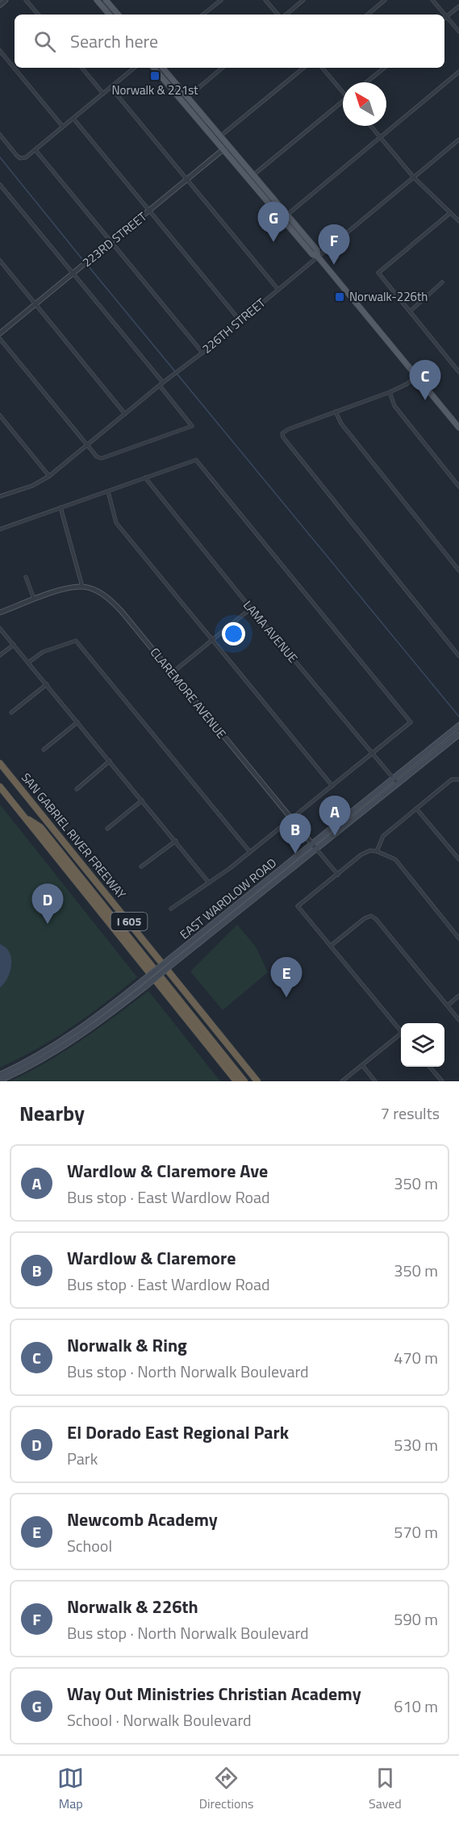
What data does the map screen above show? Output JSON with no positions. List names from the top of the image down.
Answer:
{
  "streets": {
    "highway": ["SAN GABRIEL RIVER FREEWAY", "I 605"],
    "main road": ["EAST WARDLOW ROAD"],
    "street": [
      "223RD STREET",
      "226TH STREET",
      "LAMA AVENUE",
      "CLAREMORE AVENUE"
    ]
  },
  "crossings": [
    ["LAMA AVENUE", "EAST WARDLOW ROAD"],
    ["CLAREMORE AVENUE", "EAST WARDLOW ROAD"]
  ],
  "places": {
    "transit": ["Norwalk & 221st", "Norwalk-226th"]
  },
  "north": "top left",
  "page": {
    "search": "Search here",
    "pins": [
      "G",
      "F",
      "C",
      "A",
      "B",
      "D",
      "E"
    ],
    "heading": ["Nearby", "7 results"],
    "list": [
      {
        "mark": "A",
        "name": "Wardlow & Claremore Ave",
        "note": "Bus stop · East Wardlow Road",
        "value": "350 m"
      },
      {
        "mark": "B",
        "name": "Wardlow & Claremore",
        "note": "Bus stop · East Wardlow Road",
        "value": "350 m"
      },
      {
        "mark": "C",
        "name": "Norwalk & Ring",
        "note": "Bus stop · North Norwalk Boulevard",
        "value": "470 m"
      },
      {
        "mark": "D",
        "name": "El Dorado East Regional Park",
        "note": "Park",
        "value": "530 m"
      },
      {
        "mark": "E",
        "name": "Newcomb Academy",
        "note": "School",
        "value": "570 m"
      },
      {
        "mark": "F",
        "name": "Norwalk & 226th",
        "note": "Bus stop · North Norwalk Boulevard",
        "value": "590 m"
      },
      {
        "mark": "G",
        "name": "Way Out Ministries Christian Academy",
        "note": "School · Norwalk Boulevard",
        "value": "610 m"
      }
    ],
    "nav": ["Map", "Directions", "Saved"]
  }
}
